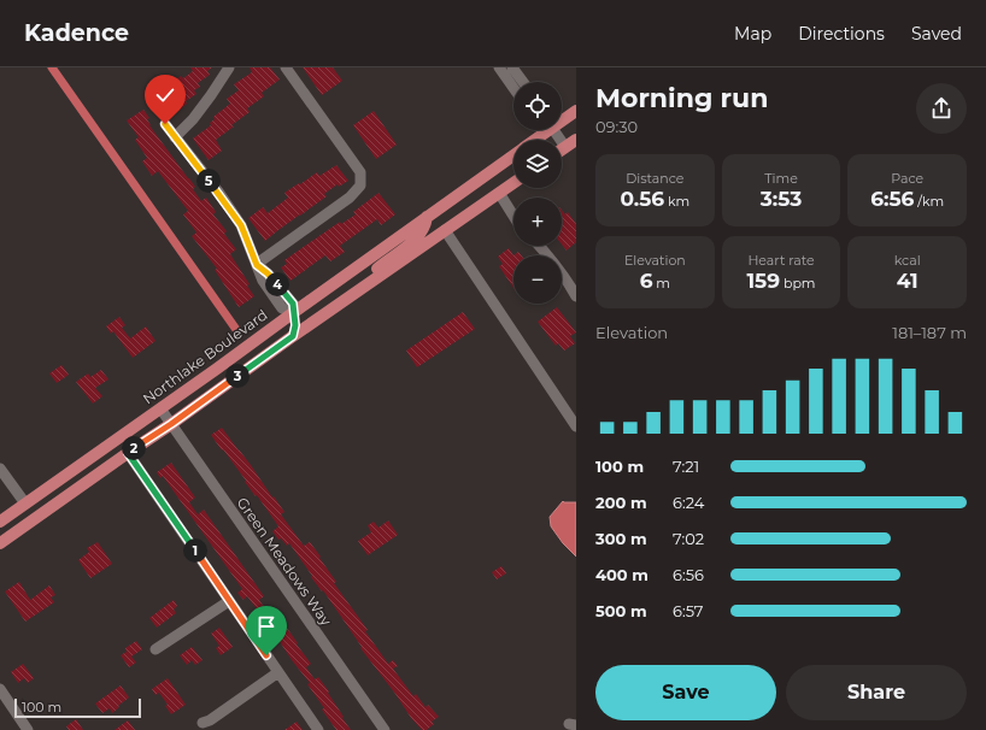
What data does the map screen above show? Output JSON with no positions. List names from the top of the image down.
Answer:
{
  "streets": {
    "main road": ["Northlake Boulevard"],
    "street": ["Green Meadows Way"]
  },
  "crossings": [
    ["Northlake Boulevard", "Green Meadows Way"]
  ],
  "scale_bar": "100 m",
  "page": {
    "header": "Kadence",
    "nav": ["Map", "Directions", "Saved"],
    "heading": ["Morning run", "09:30"],
    "map_buttons": ["+", "−"],
    "stats": [
      ["Distance", "0.56 km"],
      ["Time", "3:53"],
      ["Pace", "6:56 /km"],
      ["Elevation", "6 m"],
      ["Heart rate", "159 bpm"],
      ["kcal", "41"]
    ],
    "pins": [
      "5",
      "4",
      "3",
      "2",
      "1"
    ],
    "chart": ["Elevation", "181–187 m"],
    "list": [
      {
        "name": "100 m",
        "note": "7:21"
      },
      {
        "name": "200 m",
        "note": "6:24"
      },
      {
        "name": "300 m",
        "note": "7:02"
      },
      {
        "name": "400 m",
        "note": "6:56"
      },
      {
        "name": "500 m",
        "note": "6:57"
      }
    ],
    "buttons": ["Save", "Share"],
    "scale": "100 m"
  }
}
